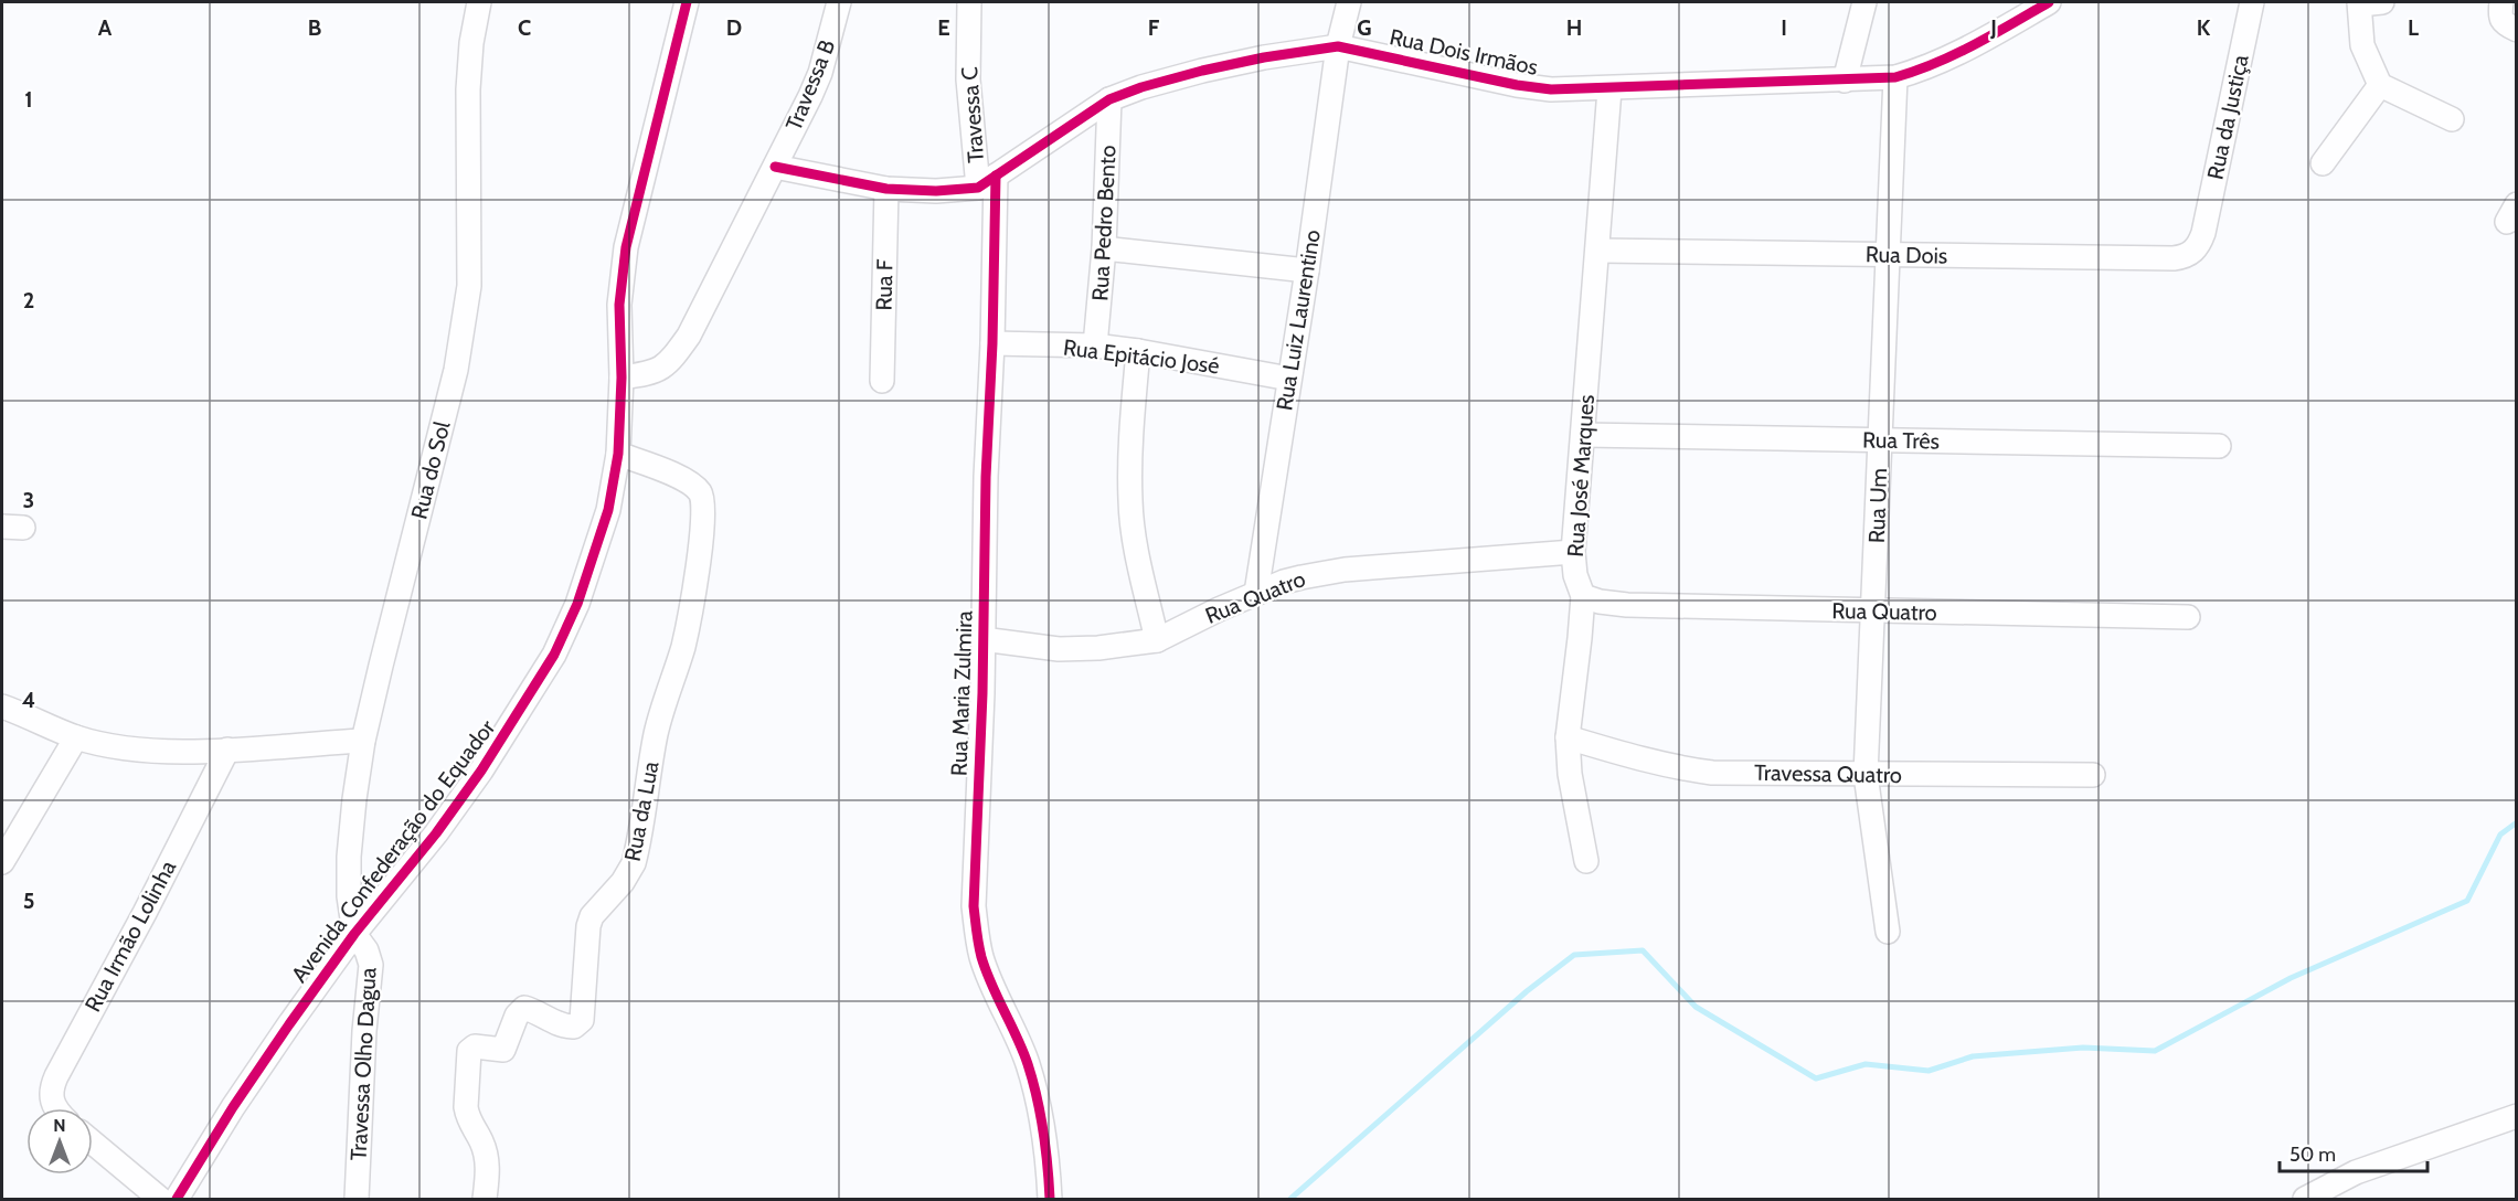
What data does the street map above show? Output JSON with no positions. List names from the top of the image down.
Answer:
{
  "streets": {
    "street": [
      "Rua Dois Irmãos",
      "Travessa B",
      "Travessa C",
      "Rua da Justiça",
      "Rua Pedro Bento",
      "Rua Dois",
      "Rua F",
      "Rua Luiz Laurentino",
      "Rua Epitácio José",
      "Rua Três",
      "Rua do Sol",
      "Rua José Marques",
      "Rua Um",
      "Rua Quatro",
      "Rua Maria Zulmira",
      "Travessa Quatro",
      "Rua da Lua",
      "Avenida Confederação do Equador",
      "Rua Irmão Lolinha",
      "Travessa Olho Dagua"
    ]
  },
  "crossings": [
    ["Rua Dois Irmãos", "Travessa B"],
    ["Rua Dois Irmãos", "Travessa C"],
    ["Rua Dois Irmãos", "Rua Pedro Bento"],
    ["Rua Dois Irmãos", "Rua F"],
    ["Rua Dois Irmãos", "Rua Luiz Laurentino"],
    ["Rua Dois Irmãos", "Rua José Marques"],
    ["Rua Dois Irmãos", "Rua Um"],
    ["Rua Dois Irmãos", "Rua Maria Zulmira"],
    ["Travessa B", "Avenida Confederação do Equador"],
    ["Travessa C", "Rua Maria Zulmira"],
    ["Rua da Justiça", "Rua Dois"],
    ["Rua Pedro Bento", "Rua Epitácio José"],
    ["Rua Dois", "Rua José Marques"],
    ["Rua Dois", "Rua Um"],
    ["Rua Luiz Laurentino", "Rua Epitácio José"],
    ["Rua Luiz Laurentino", "Rua Quatro"],
    ["Rua Epitácio José", "Rua Maria Zulmira"],
    ["Rua Três", "Rua José Marques"],
    ["Rua Três", "Rua Um"],
    ["Rua do Sol", "Avenida Confederação do Equador"],
    ["Rua do Sol", "Travessa Olho Dagua"],
    ["Rua José Marques", "Rua Quatro"],
    ["Rua José Marques", "Travessa Quatro"],
    ["Rua Um", "Rua Quatro"],
    ["Rua Um", "Travessa Quatro"],
    ["Rua Quatro", "Rua Maria Zulmira"],
    ["Rua da Lua", "Avenida Confederação do Equador"],
    ["Avenida Confederação do Equador", "Travessa Olho Dagua"]
  ],
  "scale_bar": "50 m",
  "north": "top",
  "grid": {
    "columns": [
      "A",
      "B",
      "C",
      "D",
      "E",
      "F",
      "G",
      "H",
      "I",
      "J",
      "K",
      "L"
    ],
    "rows": [
      "1",
      "2",
      "3",
      "4",
      "5"
    ]
  }
}
